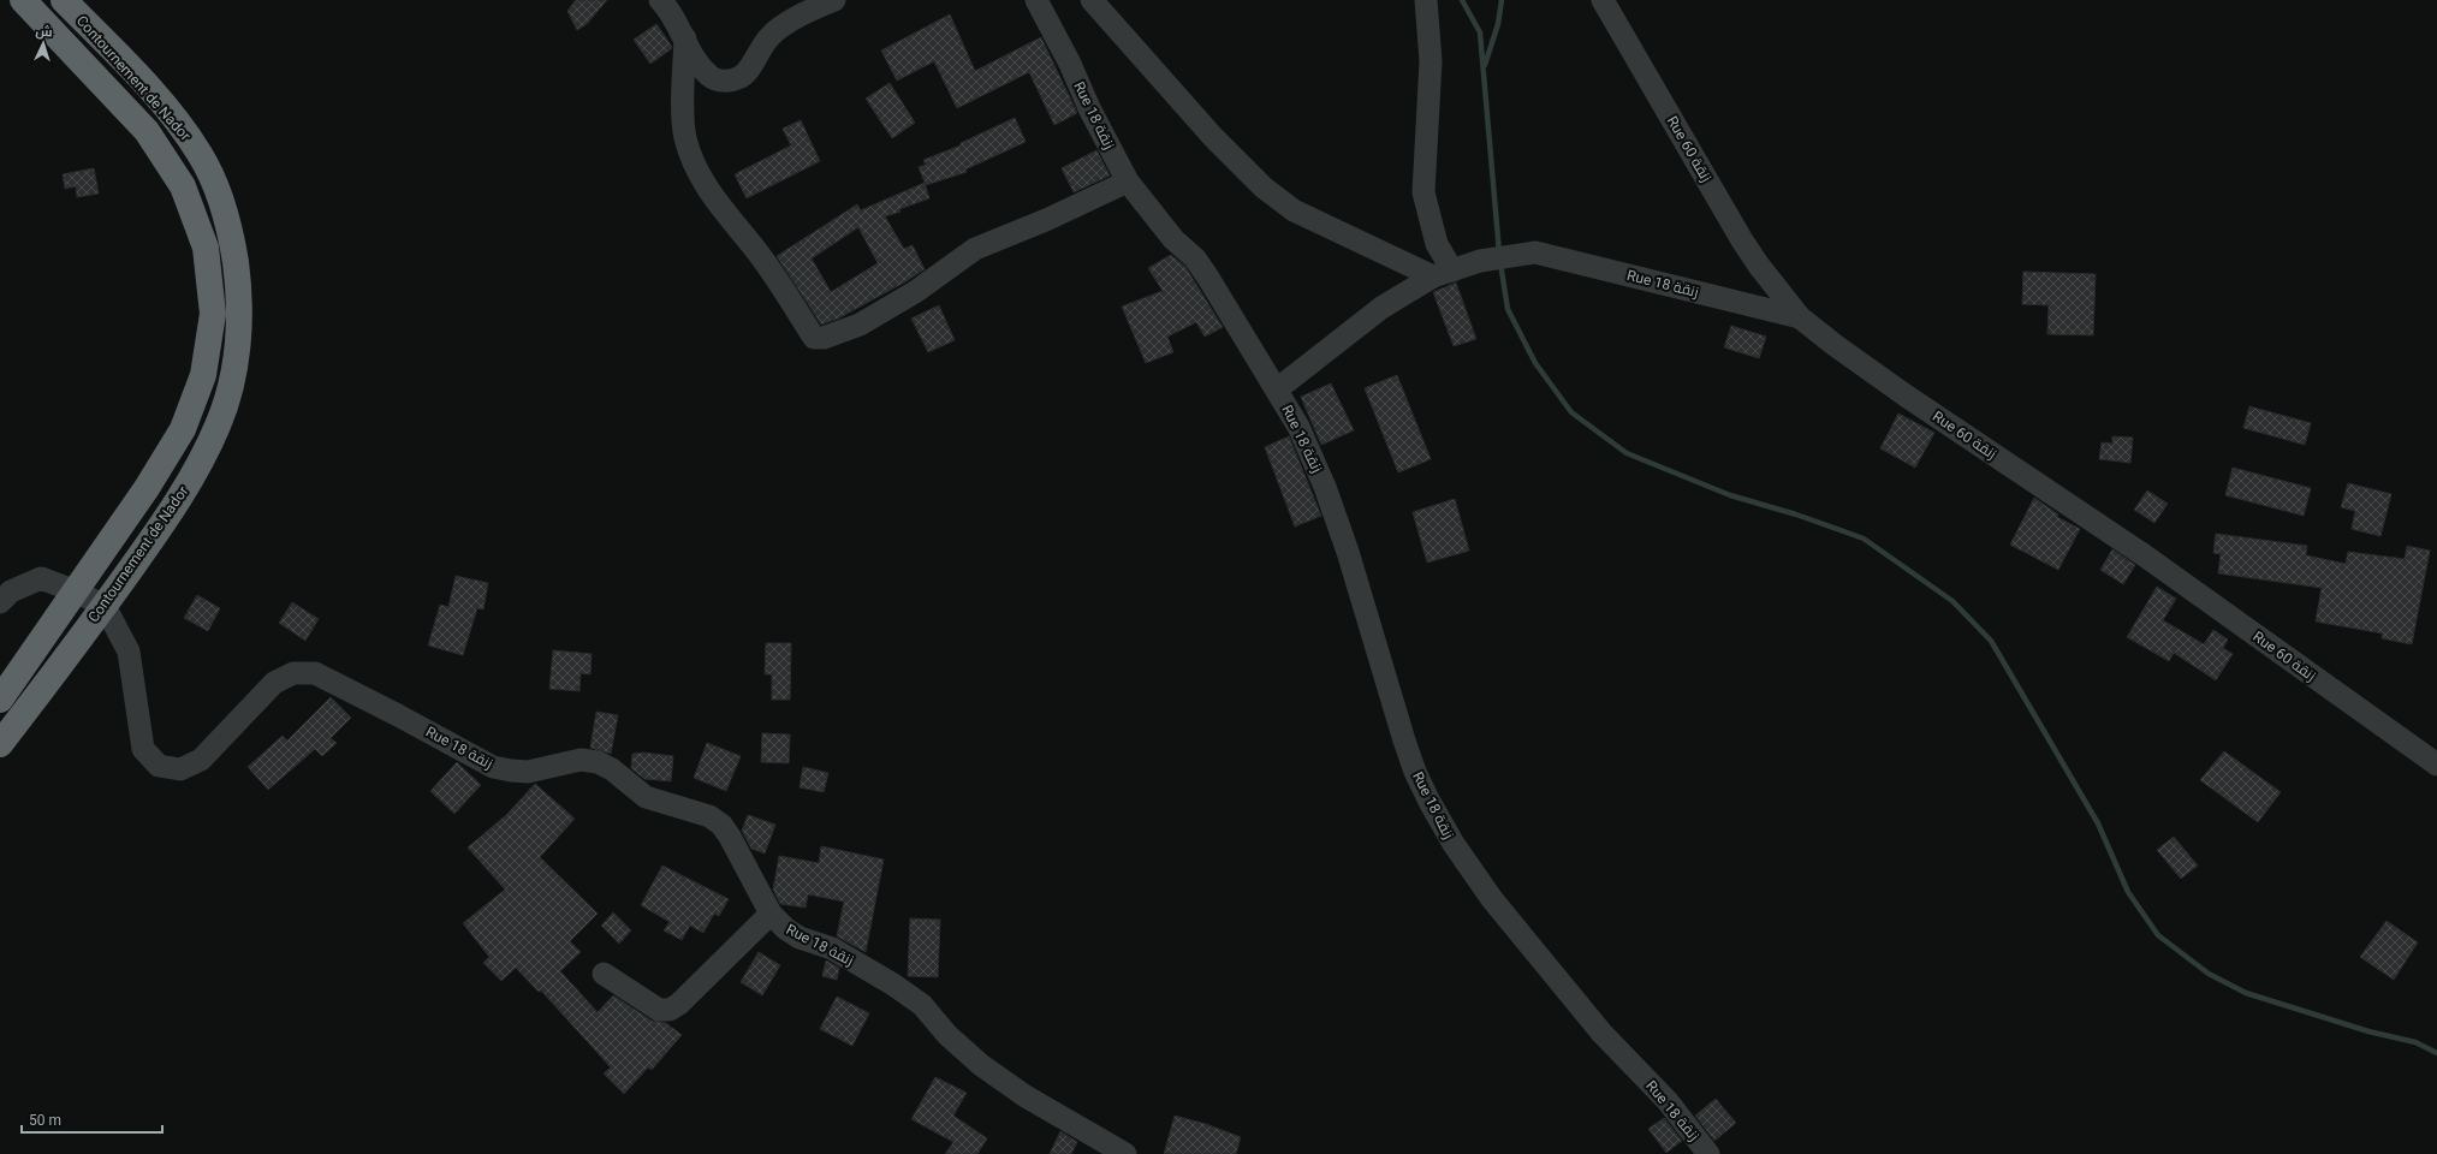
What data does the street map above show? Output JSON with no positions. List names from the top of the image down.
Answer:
{
  "streets": {
    "highway": ["Contournement de Nador"],
    "street": ["Rue 18 زنقة", "Rue 60 زنقة"]
  },
  "crossings": [
    ["Contournement de Nador", "Rue 18 زنقة"],
    ["Rue 18 زنقة", "Rue 60 زنقة"]
  ],
  "scale_bar": "50 m",
  "north": "top"
}
